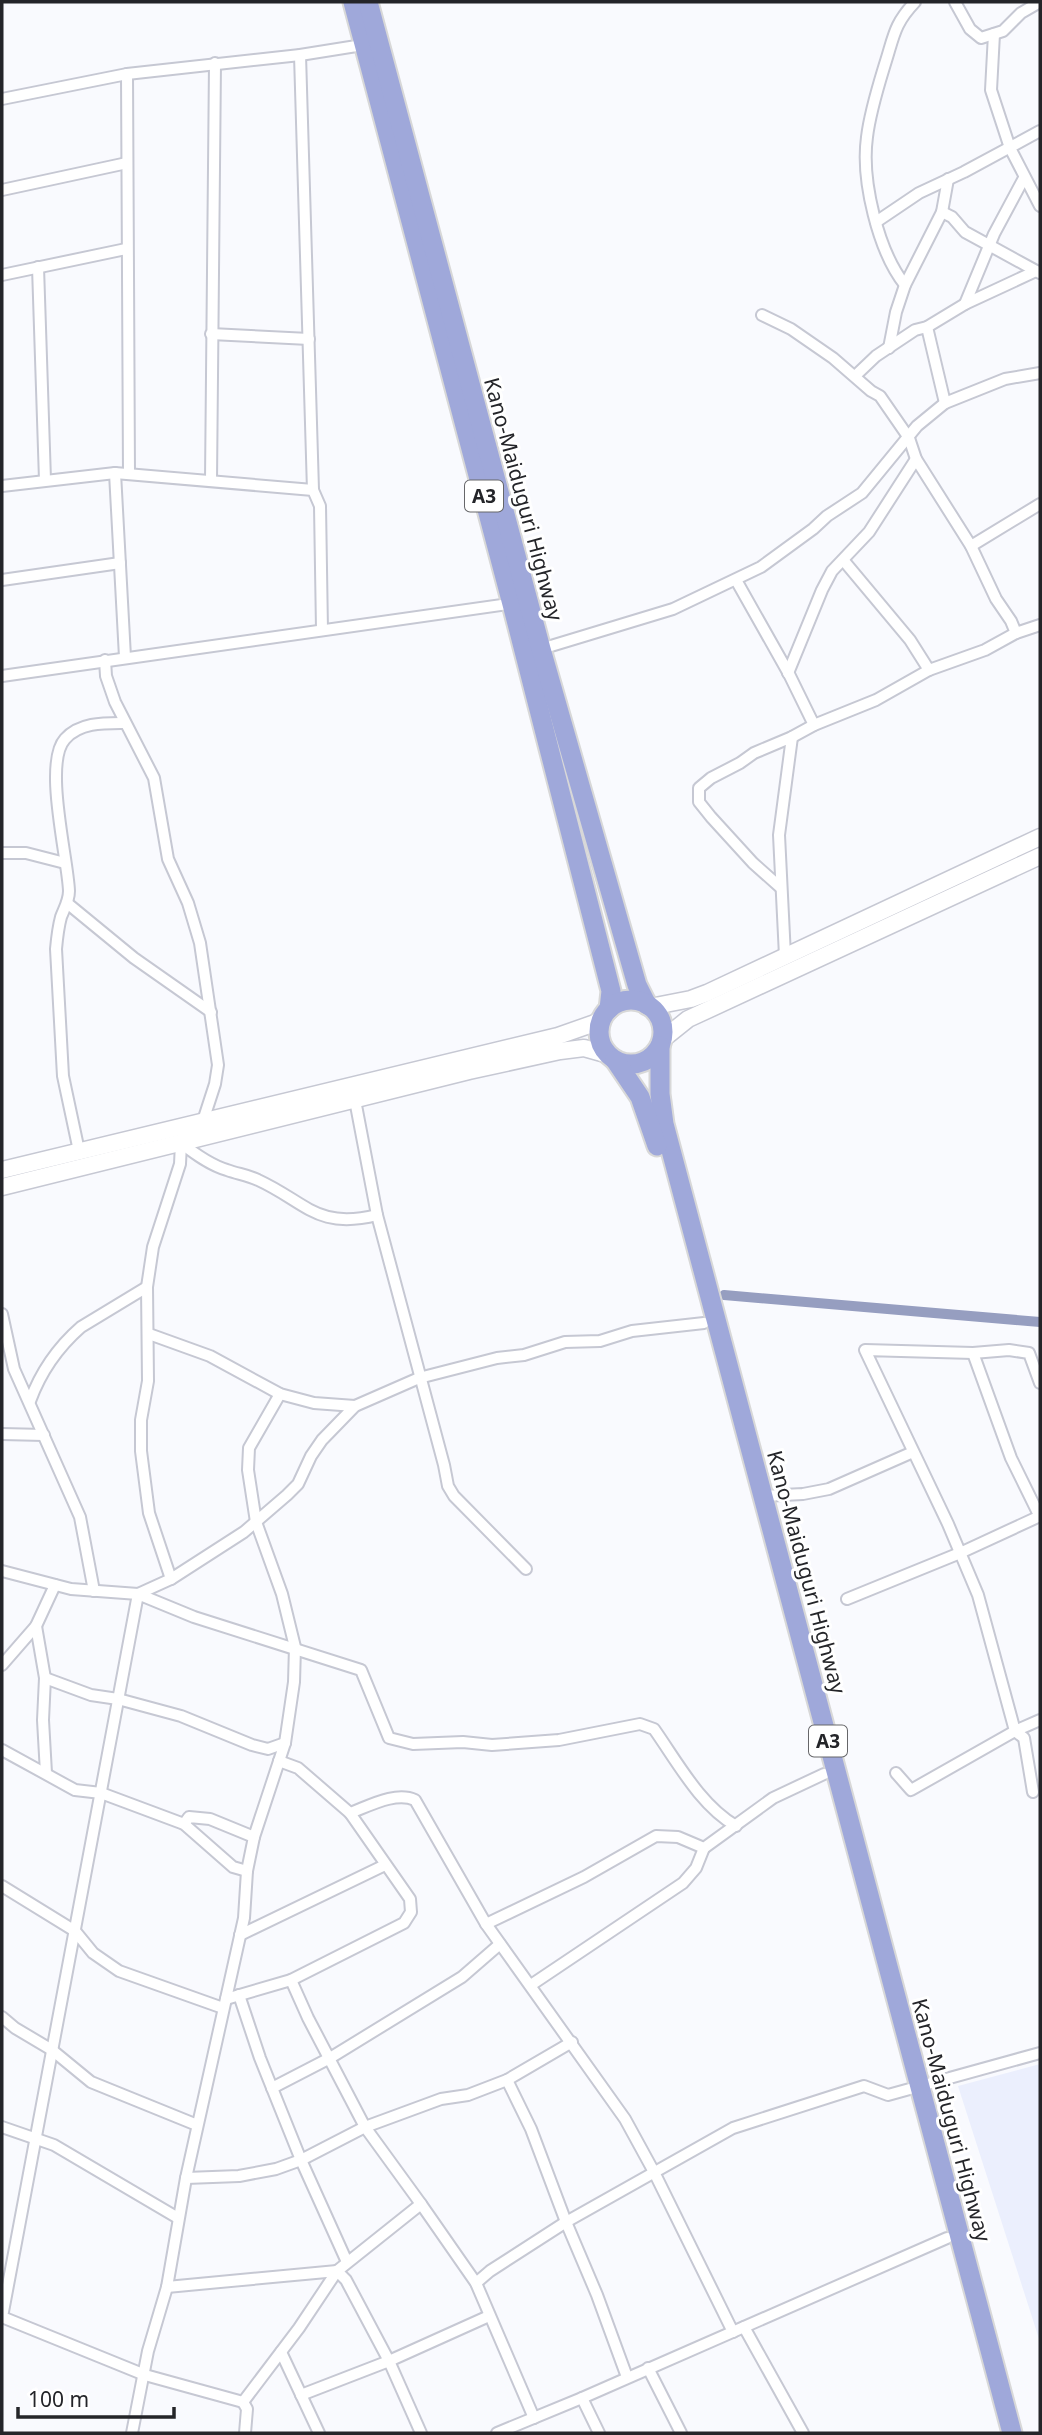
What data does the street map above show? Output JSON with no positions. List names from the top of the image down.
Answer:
{
  "streets": {
    "highway": ["A3", "Kano-Maiduguri Highway"]
  },
  "crossings": [
    ["A3", "Kano-Maiduguri Highway"]
  ],
  "scale_bar": "100 m"
}
